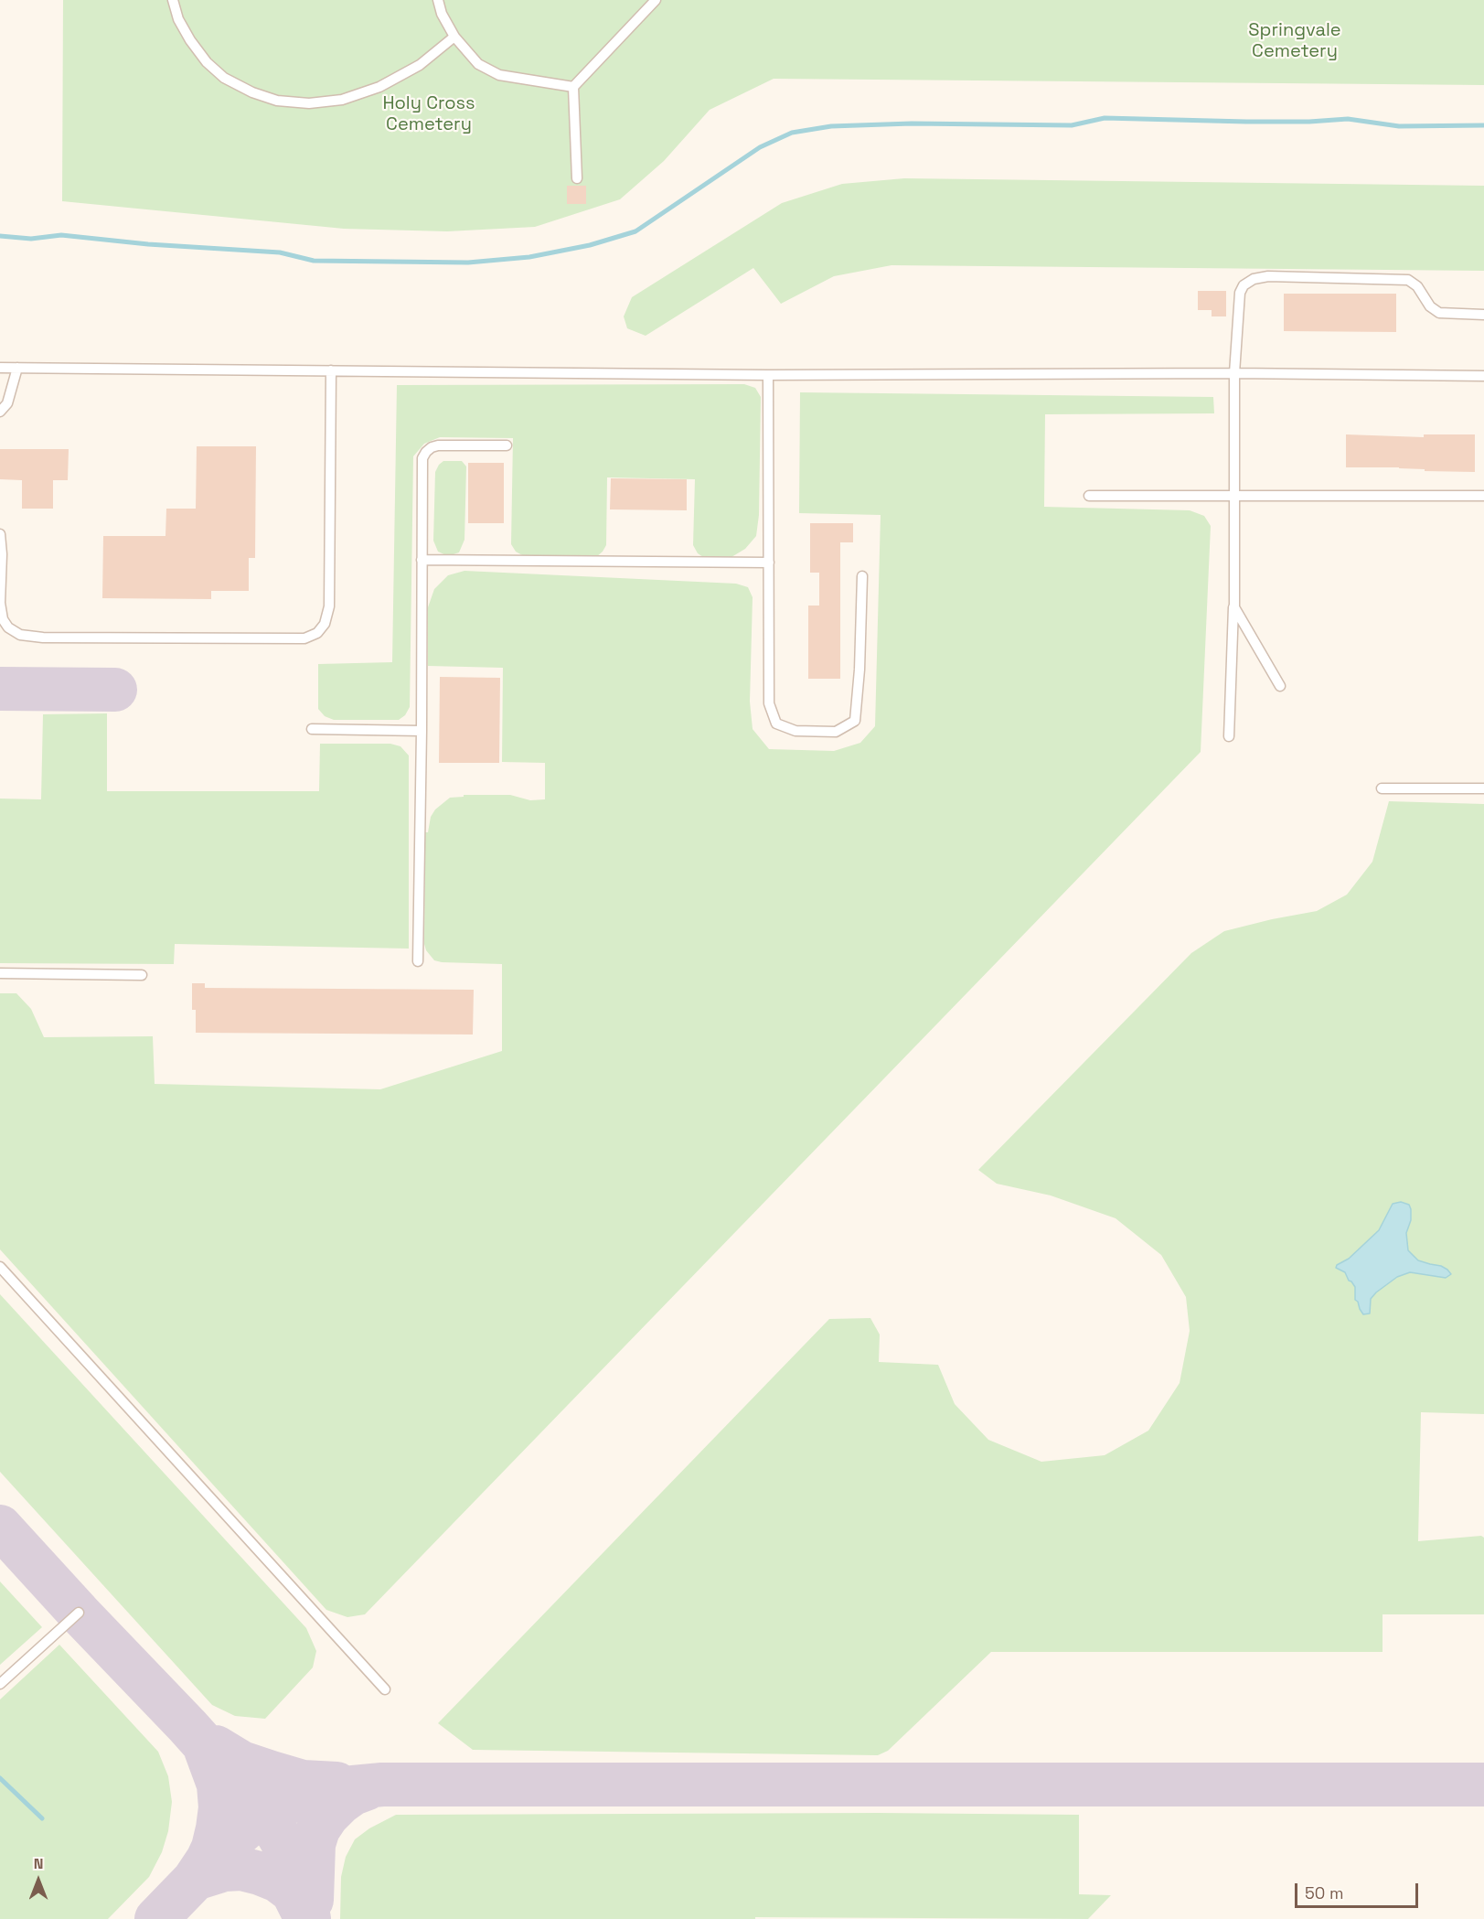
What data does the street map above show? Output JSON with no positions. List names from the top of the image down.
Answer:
{
  "parks": ["Springvale Cemetery", "Holy Cross Cemetery"],
  "scale_bar": "50 m",
  "north": "top"
}
